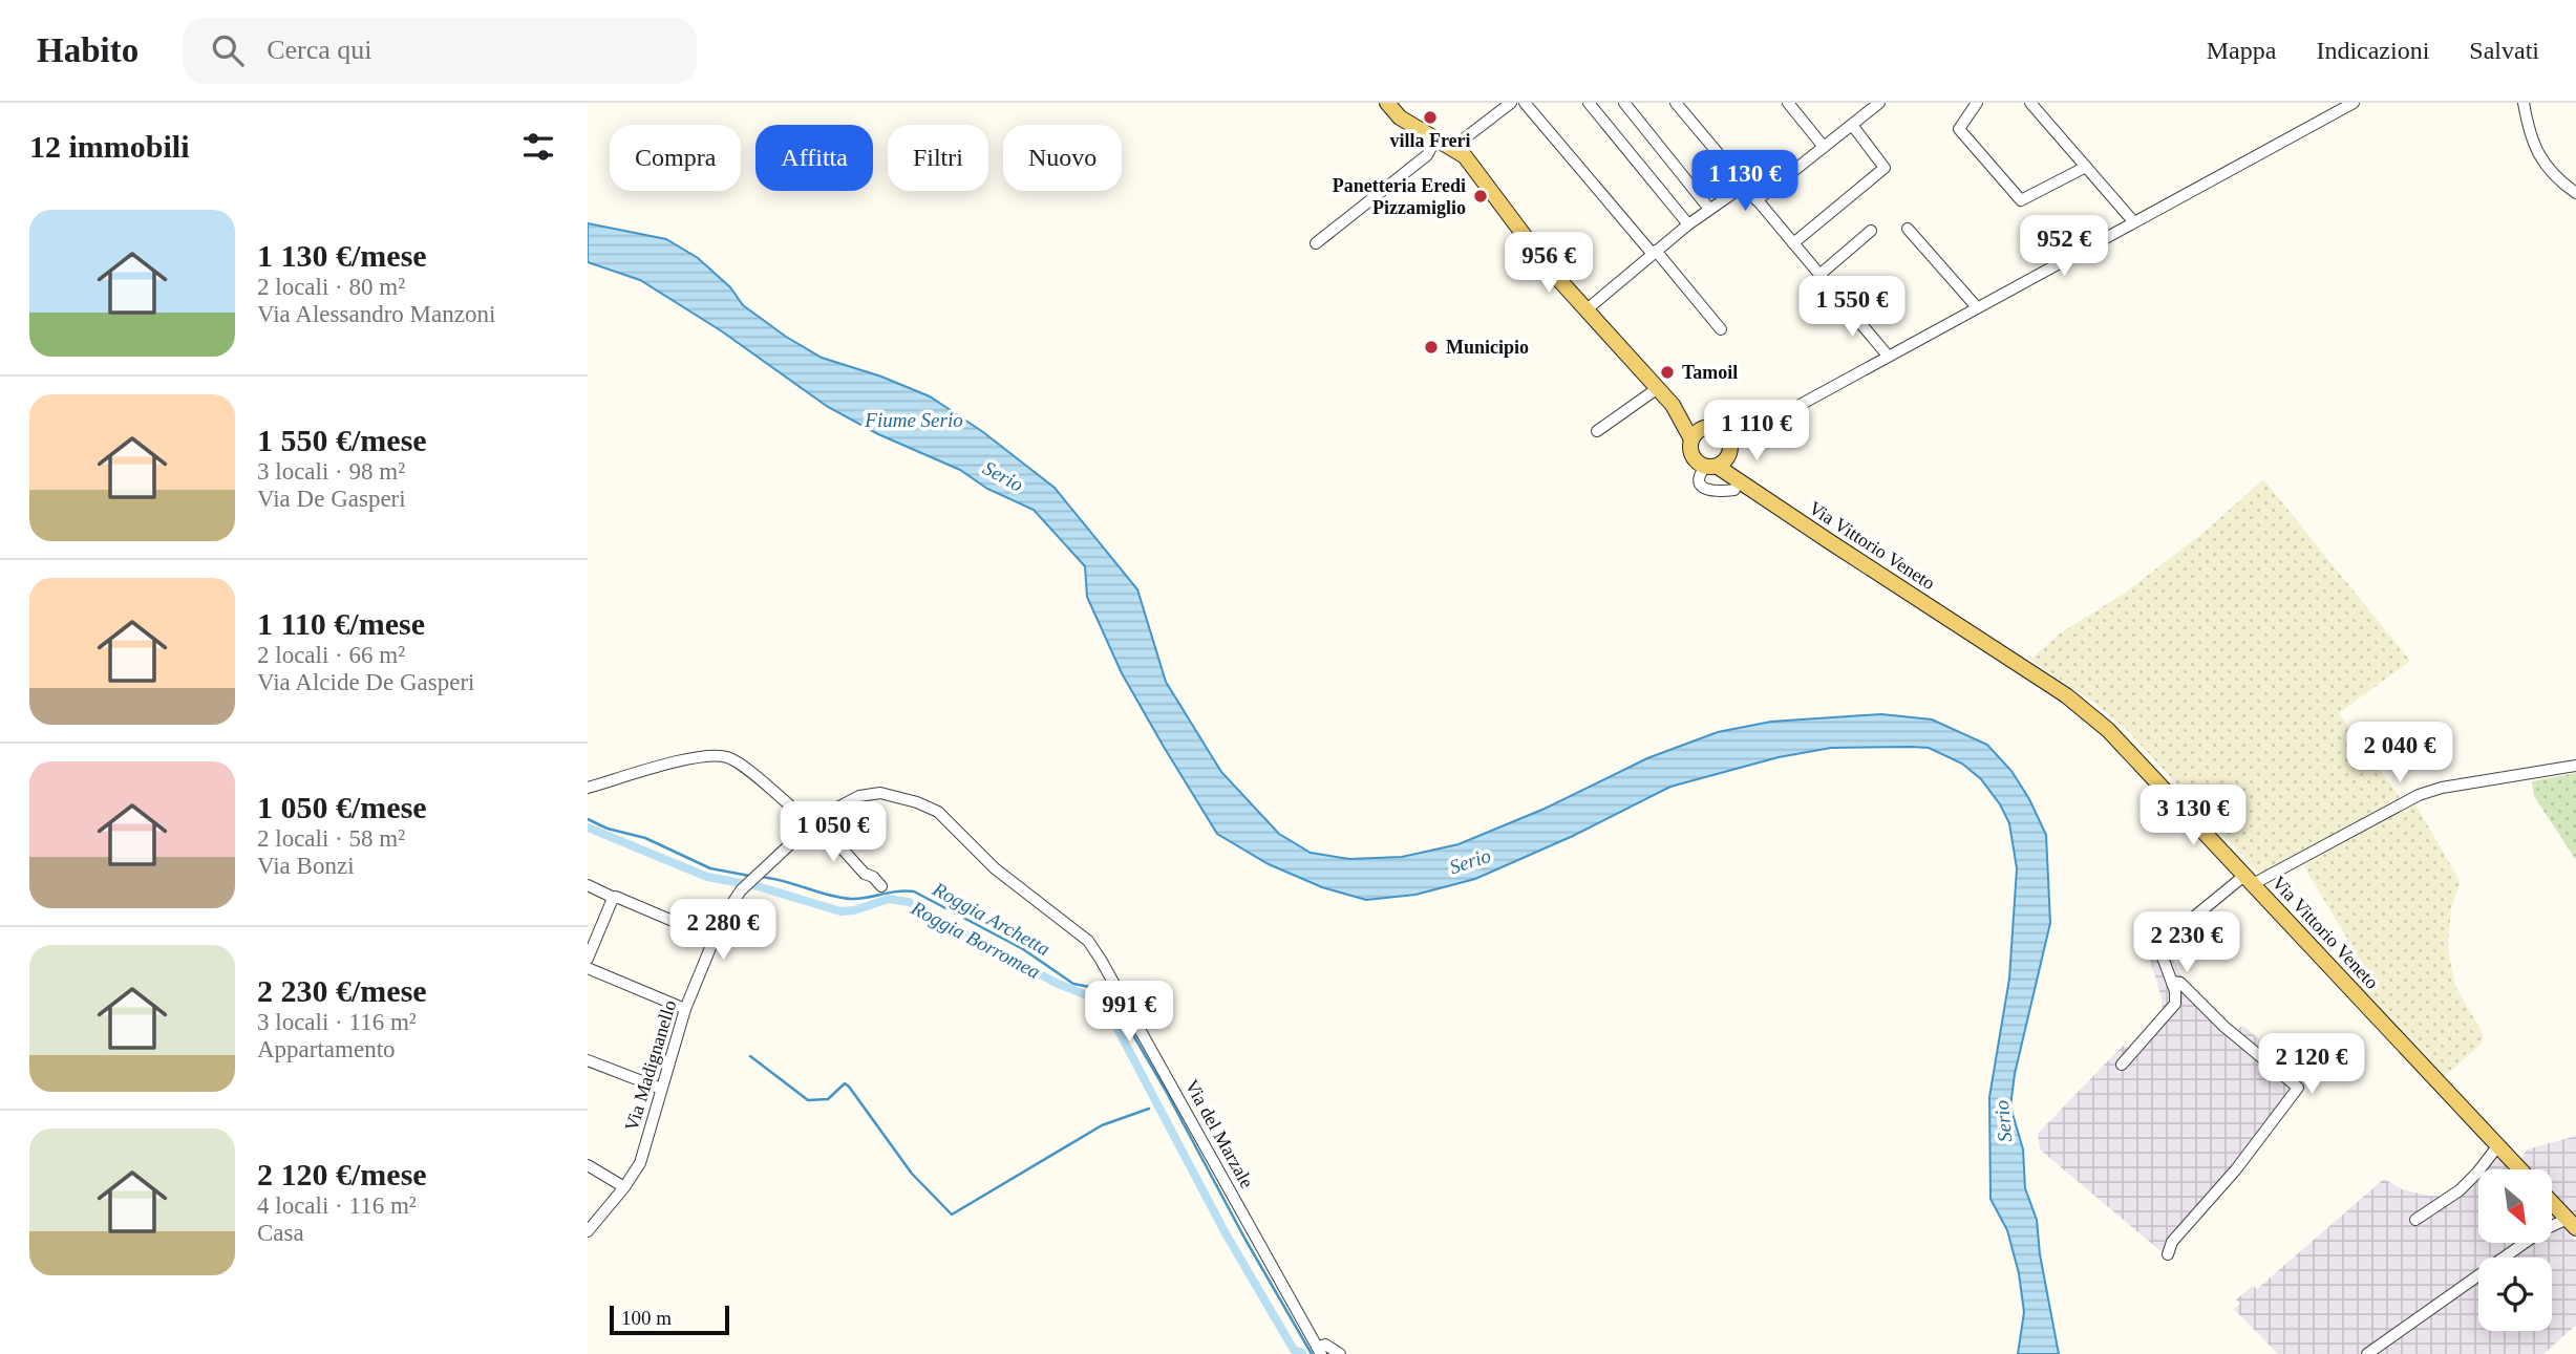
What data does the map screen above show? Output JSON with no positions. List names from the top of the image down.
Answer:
{
  "streets": {
    "main road": ["Via Vittorio Veneto"],
    "street": ["Via Madignanello", "Via del Marzale"]
  },
  "crossings": [
    ["Via Madignanello", "Via del Marzale"]
  ],
  "water": [
    "Fiume Serio",
    "Serio",
    "Roggia Archetta",
    "Roggia Borromea"
  ],
  "places": [
    "villa Freri",
    "Panetteria Eredi Pizzamiglio",
    "Municipio",
    "Tamoil"
  ],
  "scale_bar": "100 m",
  "north": "bottom right",
  "page": {
    "header": "Habito",
    "search": "Cerca qui",
    "nav": ["Mappa", "Indicazioni", "Salvati"],
    "heading": "12 immobili",
    "chip": [
      "Compra",
      "Affitta",
      "Filtri",
      "Nuovo"
    ],
    "price": [
      "1 130 €",
      "952 €",
      "956 €",
      "1 550 €",
      "1 110 €",
      "2 040 €",
      "3 130 €",
      "1 050 €",
      "2 280 €",
      "2 230 €",
      "991 €",
      "2 120 €"
    ],
    "list": [
      {
        "name": "1 130 €/mese",
        "note": "2 locali · 80 m² · Via Alessandro Manzoni"
      },
      {
        "name": "1 550 €/mese",
        "note": "3 locali · 98 m² · Via De Gasperi"
      },
      {
        "name": "1 110 €/mese",
        "note": "2 locali · 66 m² · Via Alcide De Gasperi"
      },
      {
        "name": "1 050 €/mese",
        "note": "2 locali · 58 m² · Via Bonzi"
      },
      {
        "name": "2 230 €/mese",
        "note": "3 locali · 116 m² · Appartamento"
      },
      {
        "name": "2 120 €/mese",
        "note": "4 locali · 116 m² · Casa"
      }
    ],
    "scale": "100 m"
  }
}
